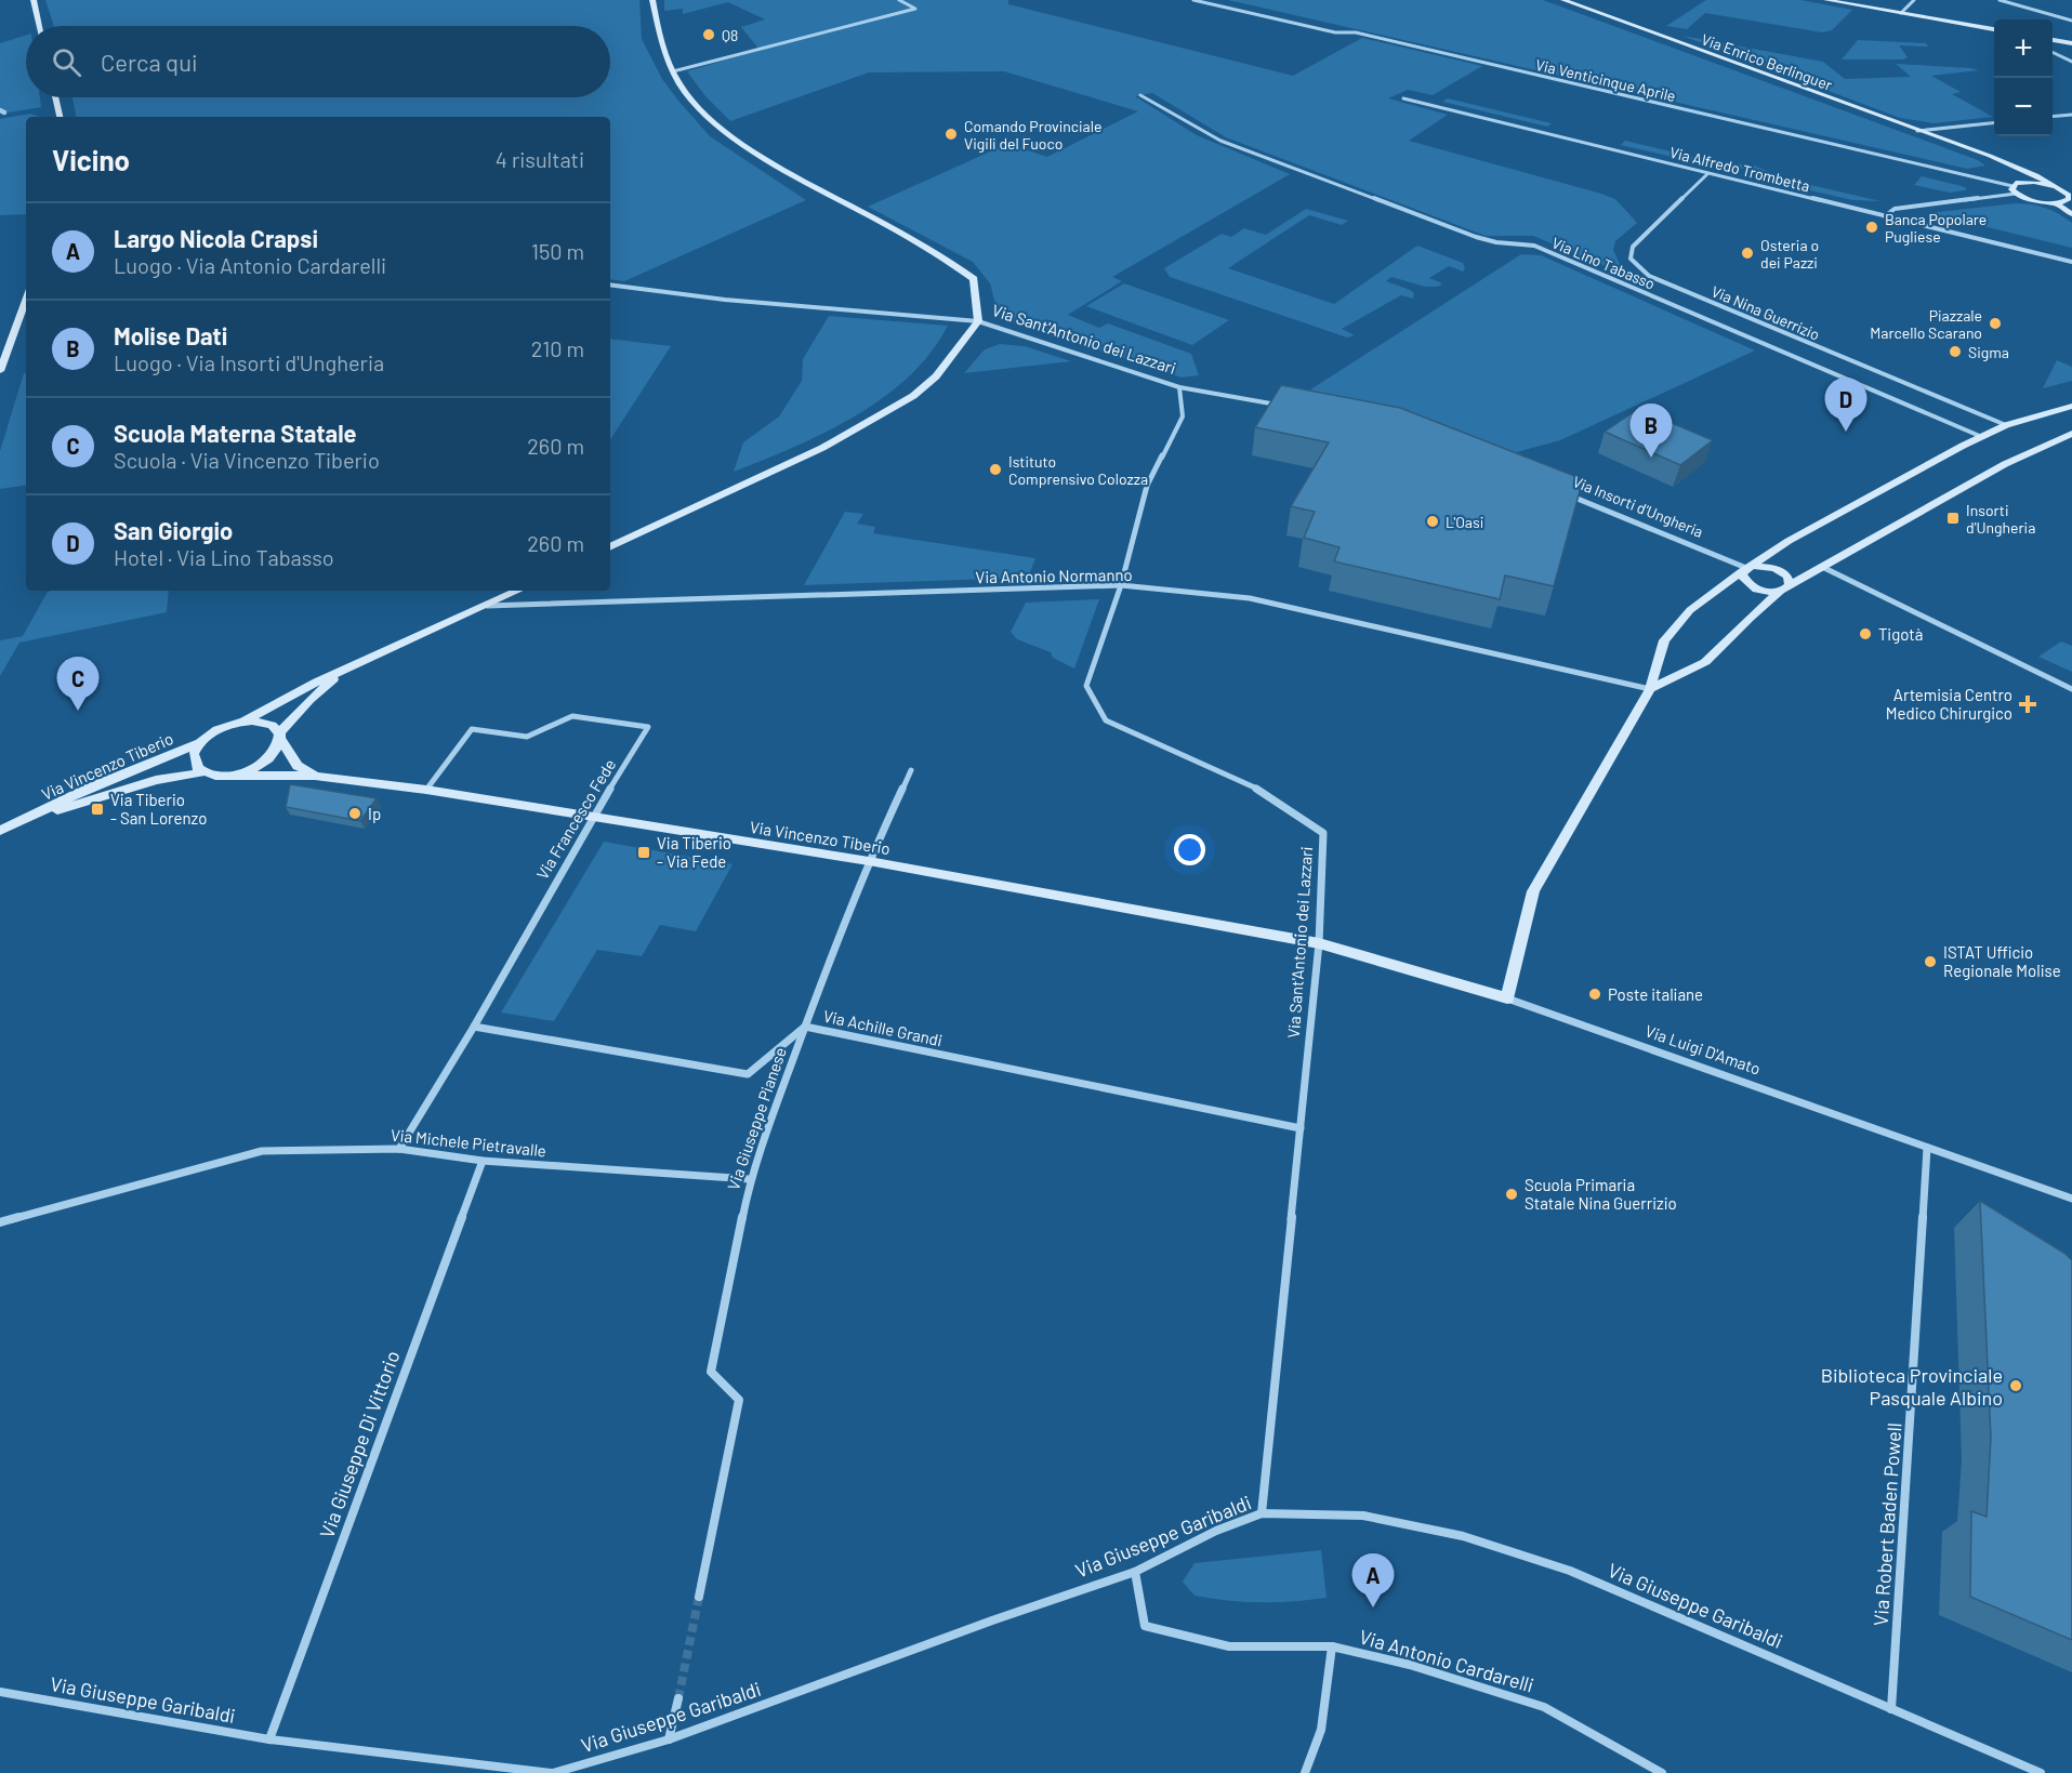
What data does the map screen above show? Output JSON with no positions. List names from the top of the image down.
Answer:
{
  "streets": {
    "main road": [
      "Via Enrico Berlinguer",
      "Via Sant'Antonio dei Lazzari",
      "Via Vincenzo Tiberio",
      "Via Luigi D'Amato"
    ],
    "street": [
      "Via Venticinque Aprile",
      "Via Alfredo Trombetta",
      "Via Lino Tabasso",
      "Via Nina Guerrizio",
      "Via Insorti d'Ungheria",
      "Via Antonio Normanno",
      "Via Francesco Fede",
      "Via Achille Grandi",
      "Via Giuseppe Pianese",
      "Via Michele Pietravalle",
      "Via Giuseppe Di Vittorio",
      "Via Robert Baden Powell",
      "Via Giuseppe Garibaldi",
      "Via Antonio Cardarelli"
    ]
  },
  "crossings": [
    ["Via Alfredo Trombetta", "Via Nina Guerrizio"],
    ["Via Sant'Antonio dei Lazzari", "Via Antonio Normanno"],
    ["Via Sant'Antonio dei Lazzari", "Via Vincenzo Tiberio"],
    ["Via Sant'Antonio dei Lazzari", "Via Achille Grandi"],
    ["Via Sant'Antonio dei Lazzari", "Via Luigi D'Amato"],
    ["Via Sant'Antonio dei Lazzari", "Via Giuseppe Garibaldi"],
    ["Via Vincenzo Tiberio", "Via Francesco Fede"],
    ["Via Vincenzo Tiberio", "Via Luigi D'Amato"],
    ["Via Vincenzo Tiberio", "Via Giuseppe Pianese"],
    ["Via Francesco Fede", "Via Achille Grandi"],
    ["Via Francesco Fede", "Via Michele Pietravalle"],
    ["Via Achille Grandi", "Via Giuseppe Pianese"],
    ["Via Luigi D'Amato", "Via Robert Baden Powell"],
    ["Via Giuseppe Pianese", "Via Michele Pietravalle"],
    ["Via Michele Pietravalle", "Via Giuseppe Di Vittorio"],
    ["Via Giuseppe Di Vittorio", "Via Giuseppe Garibaldi"],
    ["Via Robert Baden Powell", "Via Giuseppe Garibaldi"],
    ["Via Giuseppe Garibaldi", "Via Antonio Cardarelli"]
  ],
  "places": {
    "other": [
      "Q8",
      "Comando Provinciale Vigili del Fuoco",
      "Banca Popolare Pugliese",
      "Osteria o dei Pazzi",
      "Piazzale Marcello Scarano",
      "Sigma",
      "Istituto Comprensivo Colozza",
      "L'Oasi",
      "Tigotà",
      "Ip",
      "ISTAT Ufficio Regionale Molise",
      "Poste italiane",
      "Scuola Primaria Statale Nina Guerrizio",
      "Biblioteca Provinciale Pasquale Albino"
    ],
    "transit": ["Insorti d'Ungheria", "Via Tiberio - San Lorenzo", "Via Tiberio - Via Fede"],
    "health": ["Artemisia Centro Medico Chirurgico"]
  },
  "page": {
    "map_buttons": ["+", "−"],
    "search": "Cerca qui",
    "heading": ["Vicino", "4 risultati"],
    "list": [
      {
        "mark": "A",
        "name": "Largo Nicola Crapsi",
        "note": "Luogo · Via Antonio Cardarelli",
        "value": "150 m"
      },
      {
        "mark": "B",
        "name": "Molise Dati",
        "note": "Luogo · Via Insorti d'Ungheria",
        "value": "210 m"
      },
      {
        "mark": "C",
        "name": "Scuola Materna Statale",
        "note": "Scuola · Via Vincenzo Tiberio",
        "value": "260 m"
      },
      {
        "mark": "D",
        "name": "San Giorgio",
        "note": "Hotel · Via Lino Tabasso",
        "value": "260 m"
      }
    ],
    "pins": [
      "D",
      "B",
      "C",
      "A"
    ]
  }
}
